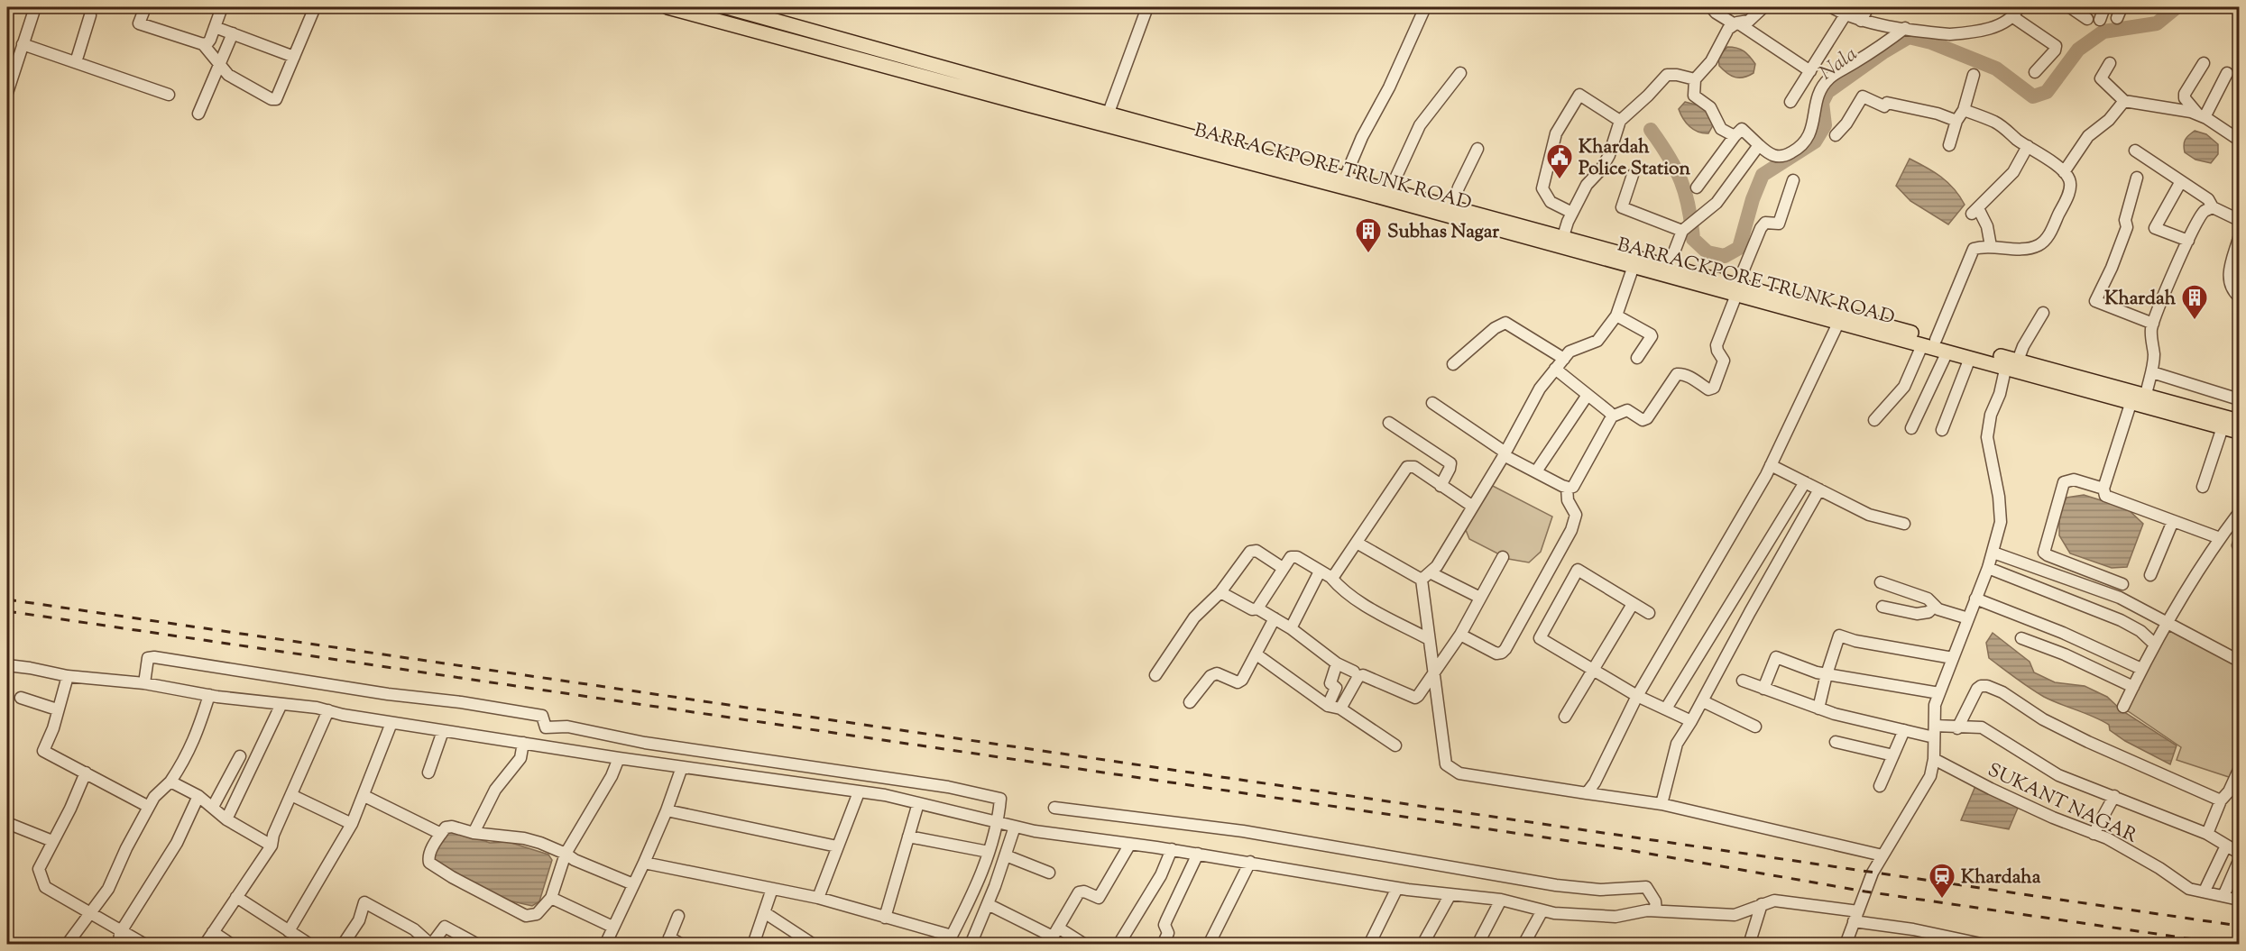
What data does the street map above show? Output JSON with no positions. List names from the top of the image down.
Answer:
{
  "streets": {
    "main road": ["BARRACKPORE TRUNK ROAD"],
    "street": ["SUKANT NAGAR"]
  },
  "water": ["Nala"],
  "places": {
    "public building": ["Khardah Police Station"],
    "building": ["Subhas Nagar", "Khardah"],
    "station": ["Khardaha"]
  }
}
